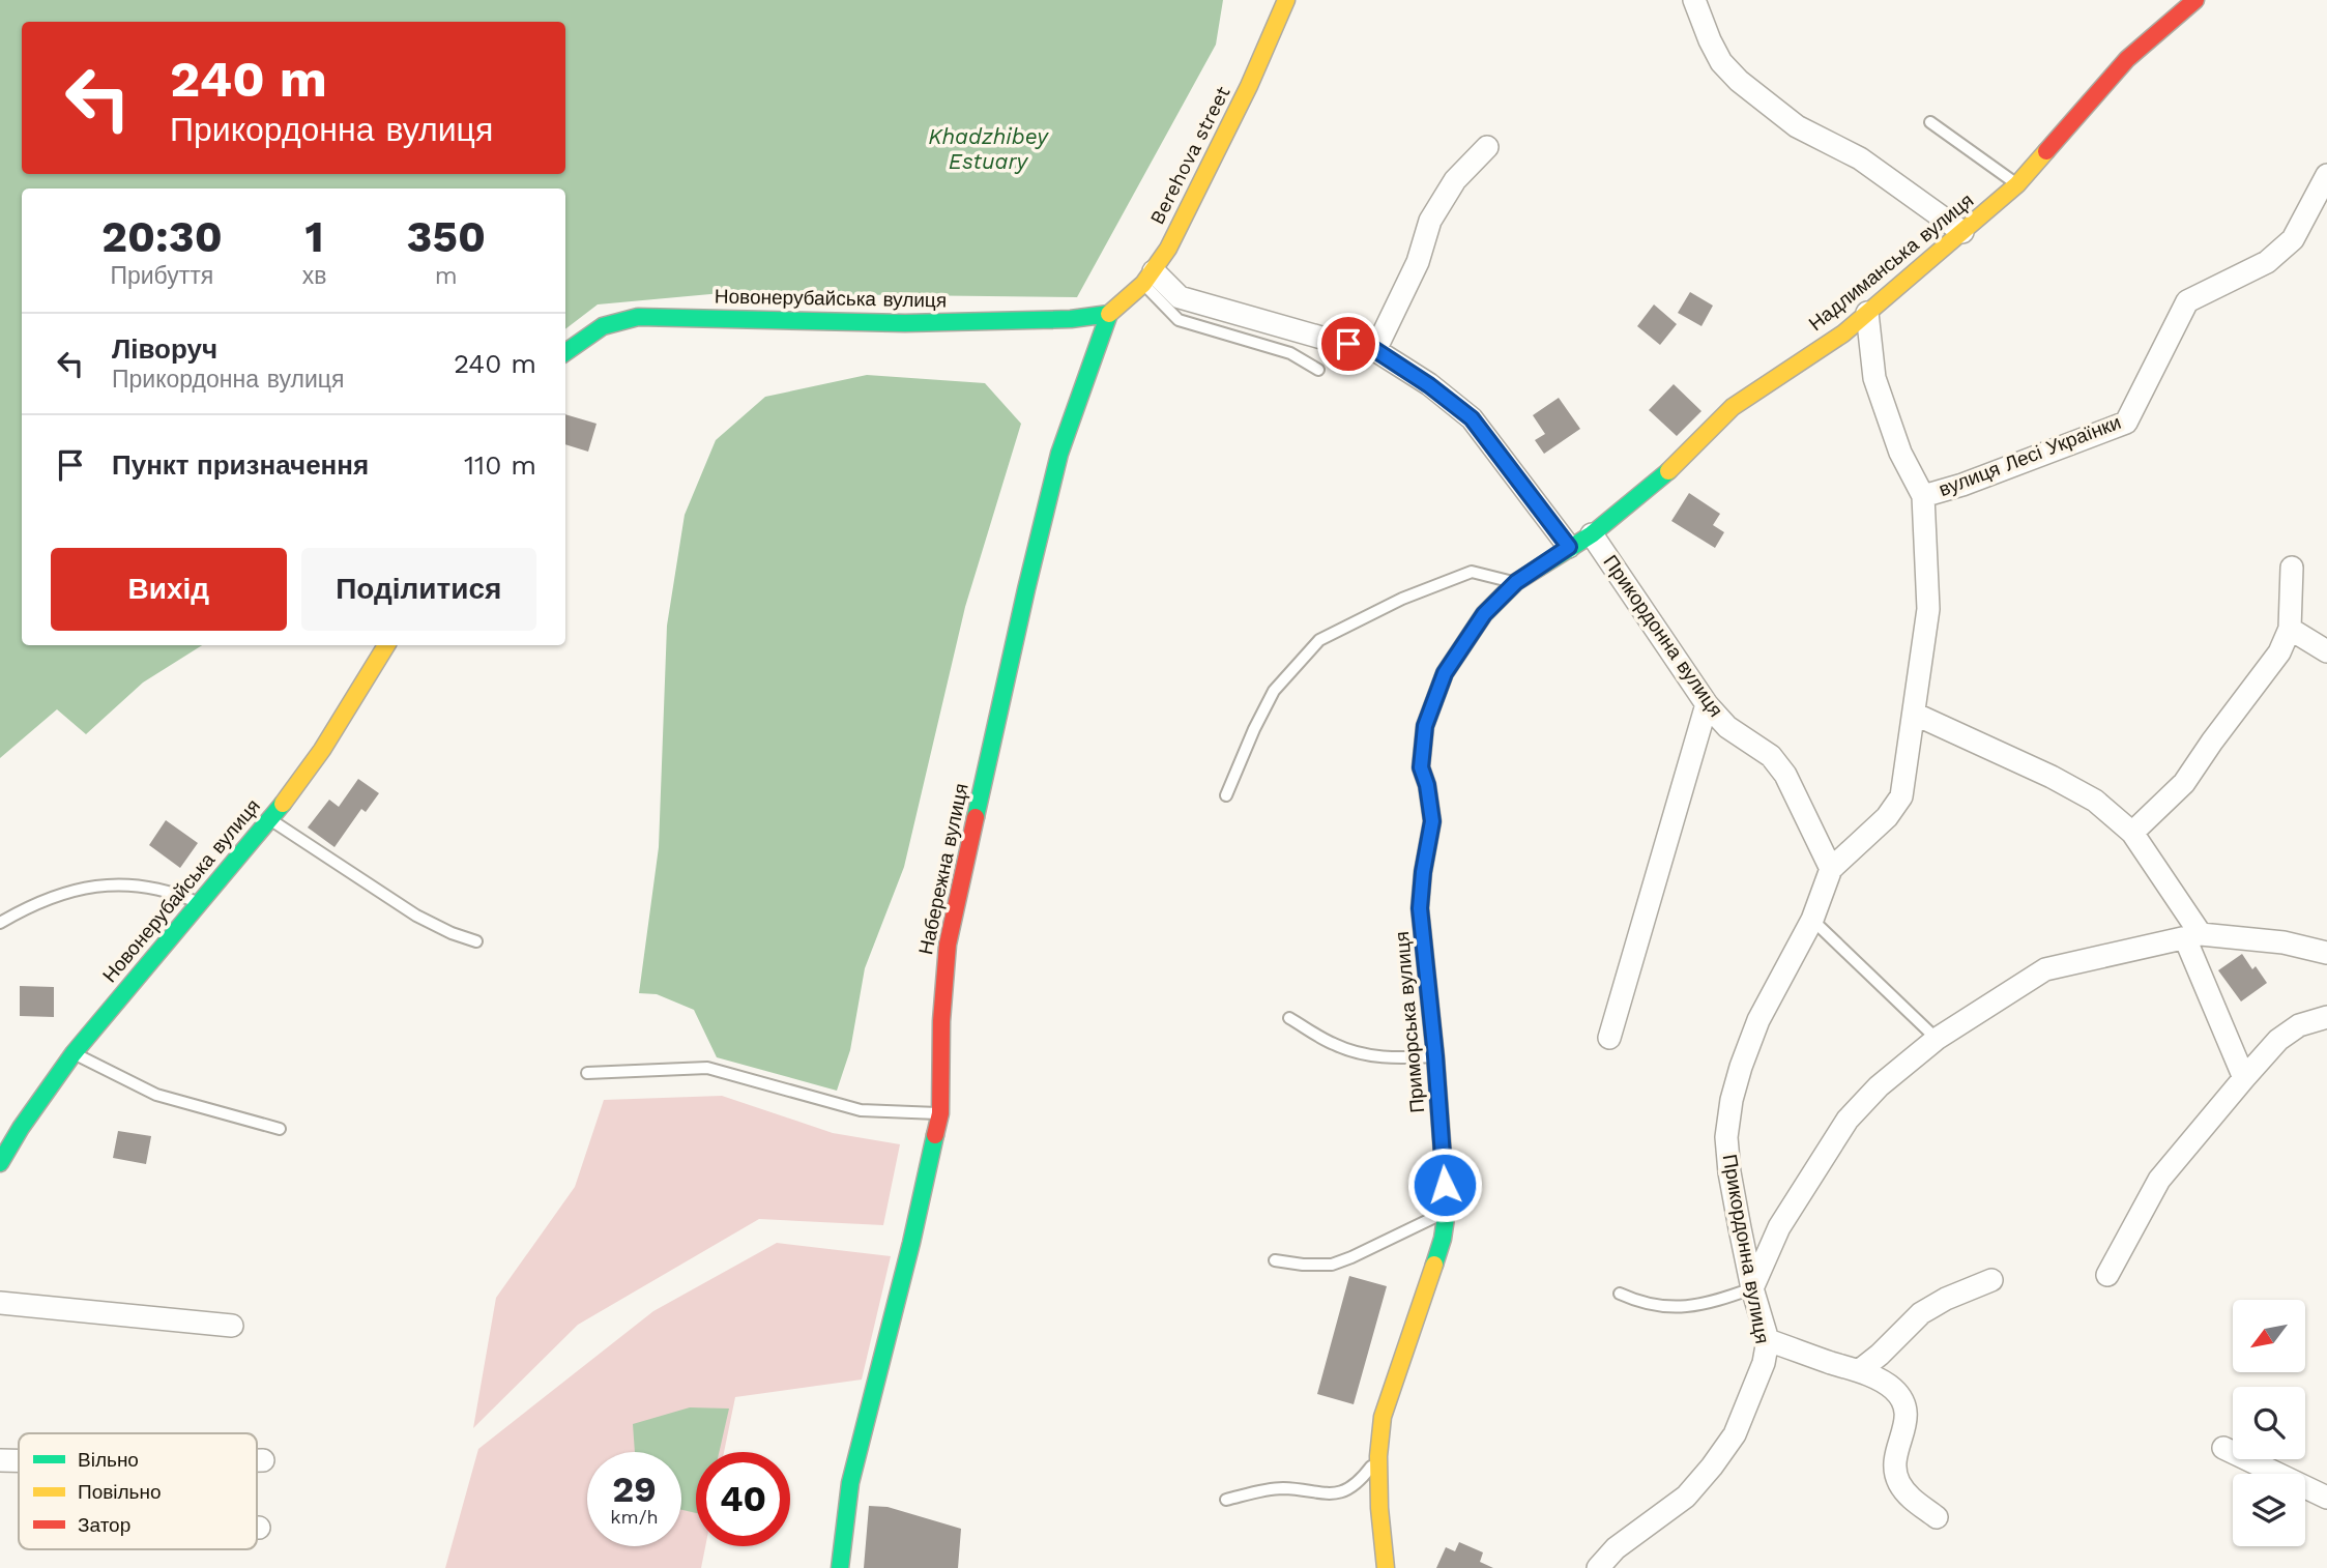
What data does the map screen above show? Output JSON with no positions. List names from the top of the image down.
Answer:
{
  "streets": {
    "street": [
      "Berehova street",
      "Надлиманська вулиця",
      "Новонерубайська вулиця",
      "вулиця Лесі Українки",
      "Прикордонна вулиця",
      "Набережна вулиця",
      "Приморська вулиця"
    ]
  },
  "crossings": [
    ["Berehova street", "Новонерубайська вулиця"],
    ["Berehova street", "Набережна вулиця"],
    ["Надлиманська вулиця", "Прикордонна вулиця"],
    ["Надлиманська вулиця", "Приморська вулиця"],
    ["Новонерубайська вулиця", "Набережна вулиця"],
    ["вулиця Лесі Українки", "Прикордонна вулиця"],
    ["Прикордонна вулиця", "Приморська вулиця"]
  ],
  "water": ["Khadzhibey Estuary"],
  "legend": ["Вільно", "Повільно", "Затор"],
  "north": "bottom left",
  "page": {
    "turn": ["240 m", "Прикордонна вулиця"],
    "eta": [
      "20:30",
      "Прибуття",
      "1",
      "хв",
      "350",
      "m"
    ],
    "list": [
      {
        "name": "Ліворуч",
        "note": "Прикордонна вулиця",
        "value": "240 m"
      },
      {
        "name": "Пункт призначення",
        "value": "110 m"
      }
    ],
    "buttons": ["Вихід", "Поділитися"],
    "speed": "29 km/h",
    "limit": "40"
  }
}
